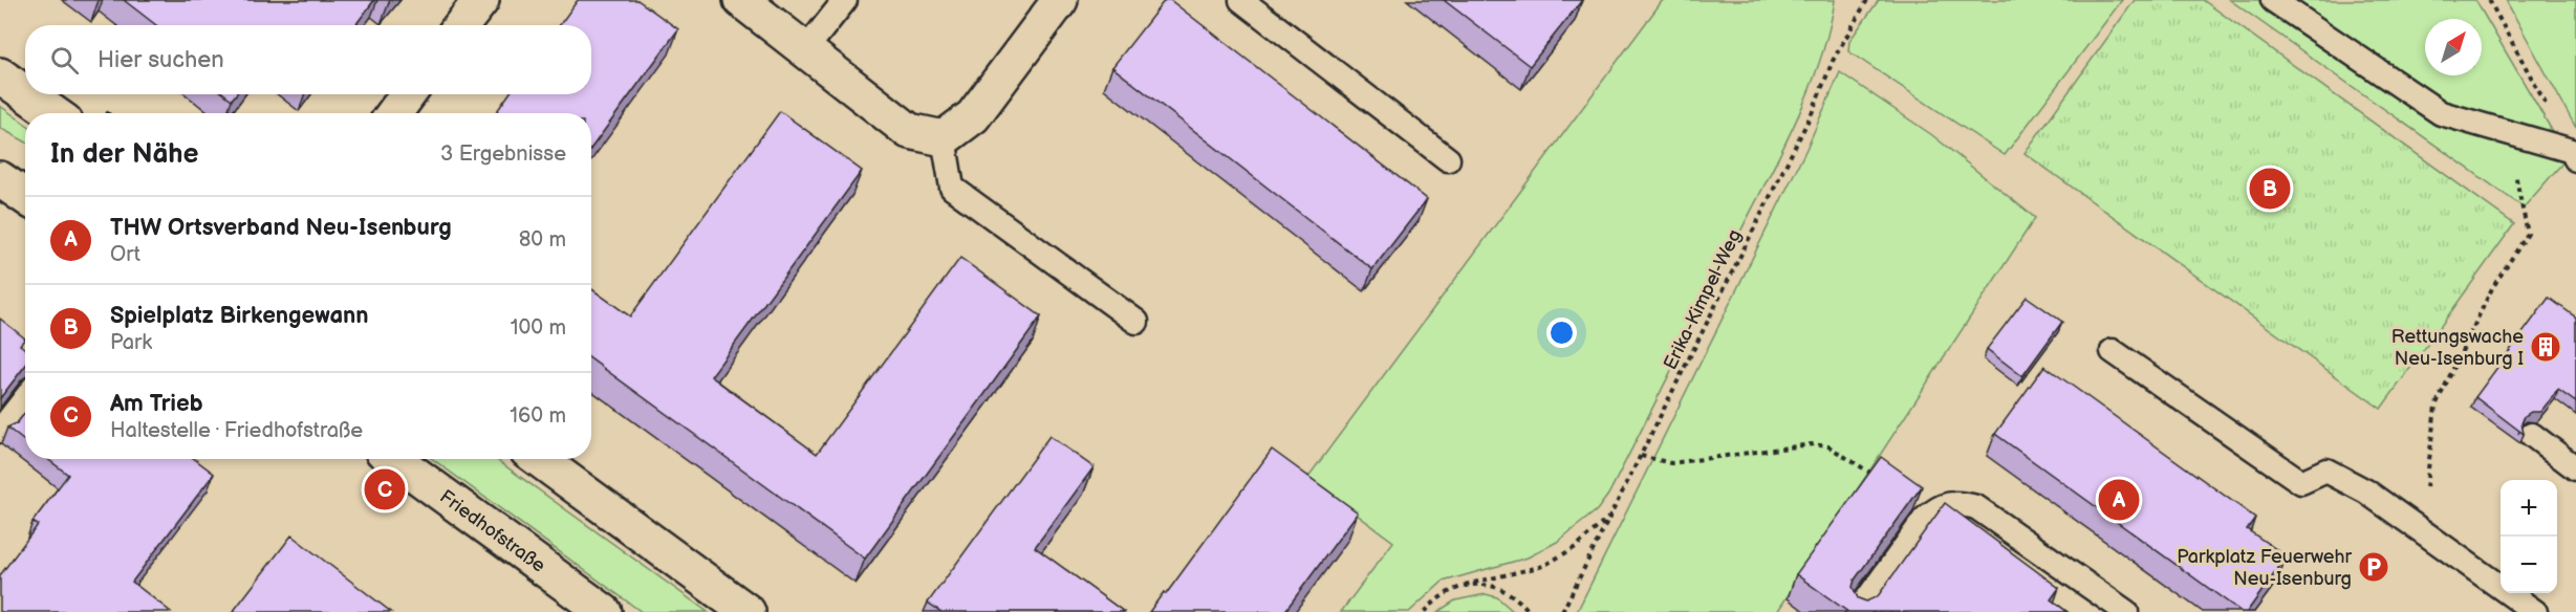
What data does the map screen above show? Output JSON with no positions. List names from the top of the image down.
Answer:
{
  "streets": {
    "main road": ["Friedhofstraße"],
    "path": ["Erika-Kimpel-Weg"]
  },
  "places": {
    "building": ["Rettungswache Neu-Isenburg I"],
    "parking": ["Parkplatz Feuerwehr Neu-Isenburg"]
  },
  "north": "top right",
  "page": {
    "search": "Hier suchen",
    "heading": ["In der Nähe", "3 Ergebnisse"],
    "pins": ["B", "C", "A"],
    "list": [
      {
        "mark": "A",
        "name": "THW Ortsverband Neu-Isenburg",
        "note": "Ort",
        "value": "80 m"
      },
      {
        "mark": "B",
        "name": "Spielplatz Birkengewann",
        "note": "Park",
        "value": "100 m"
      },
      {
        "mark": "C",
        "name": "Am Trieb",
        "note": "Haltestelle · Friedhofstraße",
        "value": "160 m"
      }
    ],
    "map_buttons": ["+", "−"]
  }
}
